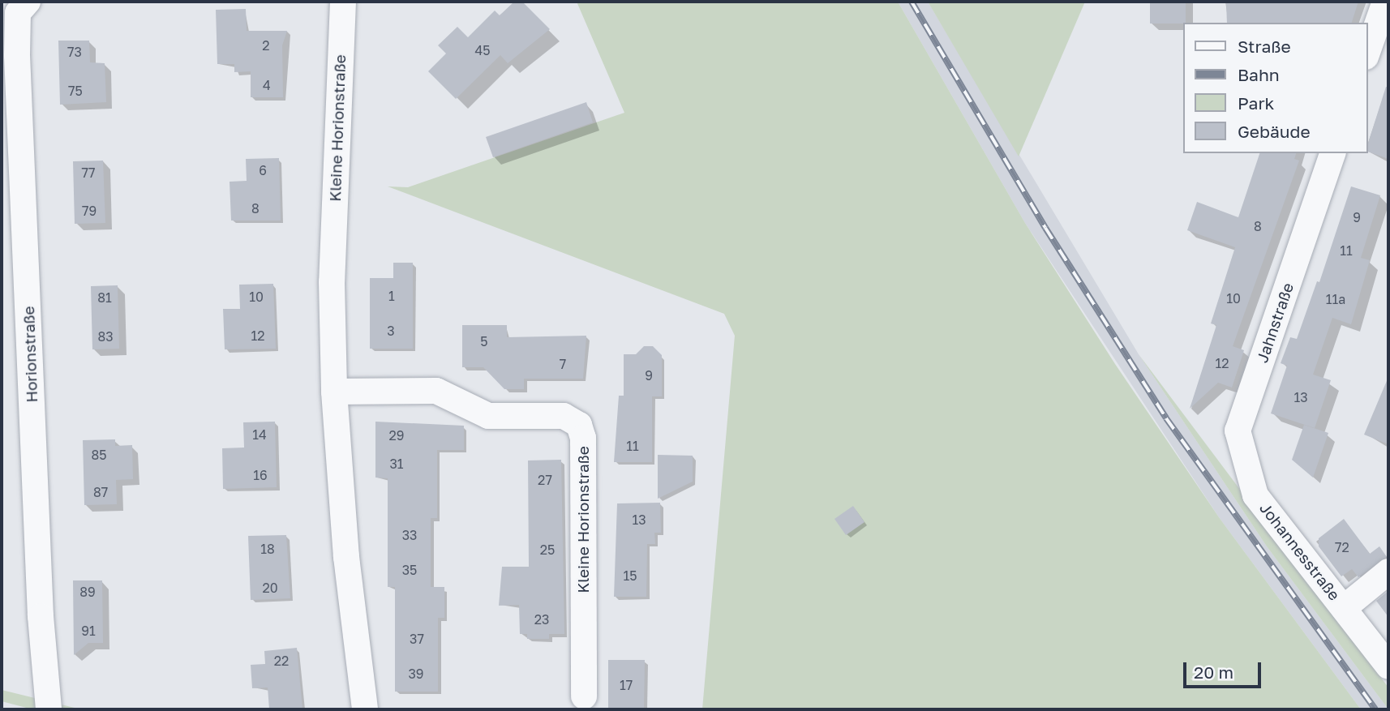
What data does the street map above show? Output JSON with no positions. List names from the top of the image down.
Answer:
{
  "streets": {
    "street": [
      "Kleine Horionstraße",
      "Jahnstraße",
      "Horionstraße",
      "Johannesstraße"
    ]
  },
  "crossings": [
    ["Jahnstraße", "Johannesstraße"]
  ],
  "house_numbers": [
    "2",
    "45",
    "73",
    "4",
    "75",
    "6",
    "77",
    "8",
    "79",
    "9",
    "8",
    "11",
    "1",
    "10",
    "81",
    "10",
    "11a",
    "3",
    "12",
    "83",
    "5",
    "12",
    "7",
    "9",
    "13",
    "14",
    "29",
    "11",
    "85",
    "31",
    "16",
    "27",
    "87",
    "13",
    "33",
    "72",
    "18",
    "25",
    "35",
    "15",
    "20",
    "89",
    "23",
    "91",
    "37",
    "22",
    "39",
    "17"
  ],
  "legend": [
    "Straße",
    "Bahn",
    "Park",
    "Gebäude"
  ],
  "scale_bar": "20 m"
}
